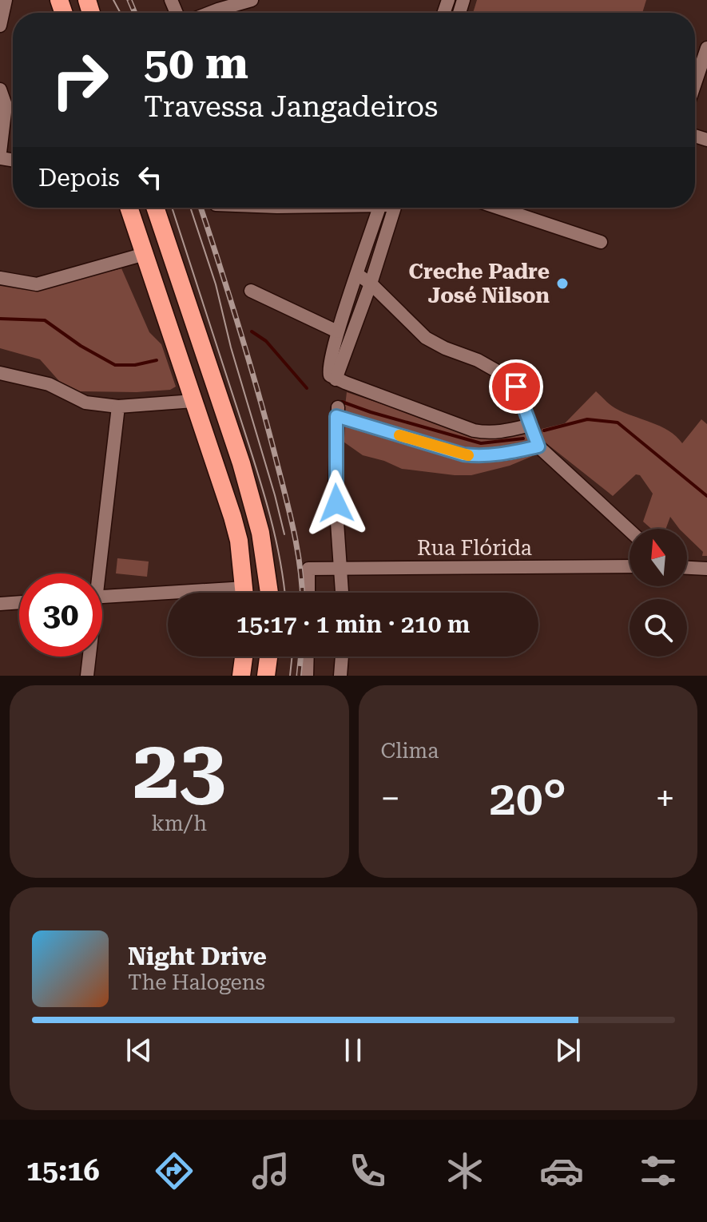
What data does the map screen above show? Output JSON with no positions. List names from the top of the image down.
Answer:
{
  "streets": {
    "street": ["Rua Flórida"]
  },
  "places": ["Creche Padre José Nilson"],
  "north": "top",
  "page": {
    "turn": ["50 m", "Travessa Jangadeiros"],
    "then": "Depois",
    "limit": "30",
    "trip": "15:17 · 1 min · 210 m",
    "tile": [
      ["23", "km/h"],
      "Clima"
    ],
    "heat": ["−", "20°", "+"],
    "song": ["Night Drive", "The Halogens"],
    "tabs": "15:16"
  }
}
